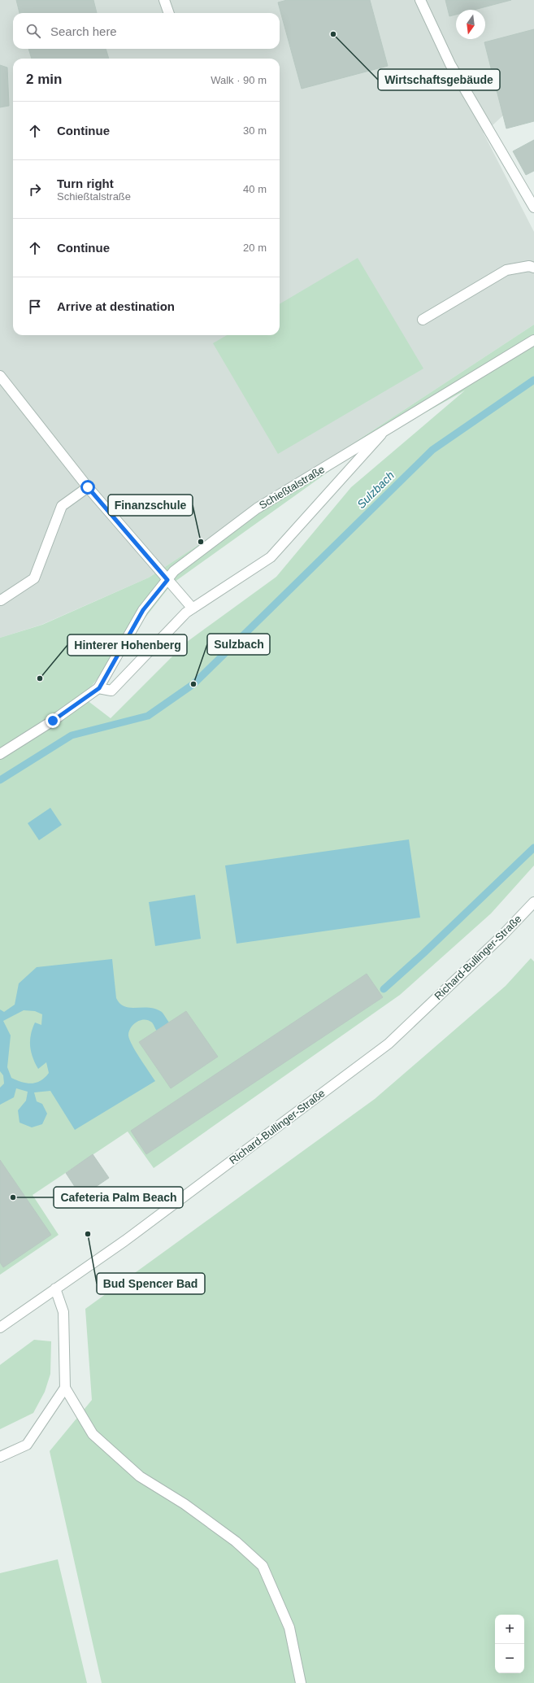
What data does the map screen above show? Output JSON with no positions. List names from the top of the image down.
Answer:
{
  "streets": {
    "street": ["Schießtalstraße", "Richard-Bullinger-Straße"]
  },
  "water": ["Sulzbach"],
  "places": [
    "Wirtschaftsgebäude",
    "Finanzschule",
    "Hinterer Hohenberg",
    "Sulzbach",
    "Cafeteria Palm Beach",
    "Bud Spencer Bad"
  ],
  "north": "bottom",
  "page": {
    "search": "Search here",
    "heading": ["2 min", "Walk · 90 m"],
    "list": [
      ["Continue", "30 m"],
      ["Turn right", "Schießtalstraße", "40 m"],
      ["Continue", "20 m"],
      "Arrive at destination"
    ],
    "map_buttons": ["+", "−"]
  }
}
